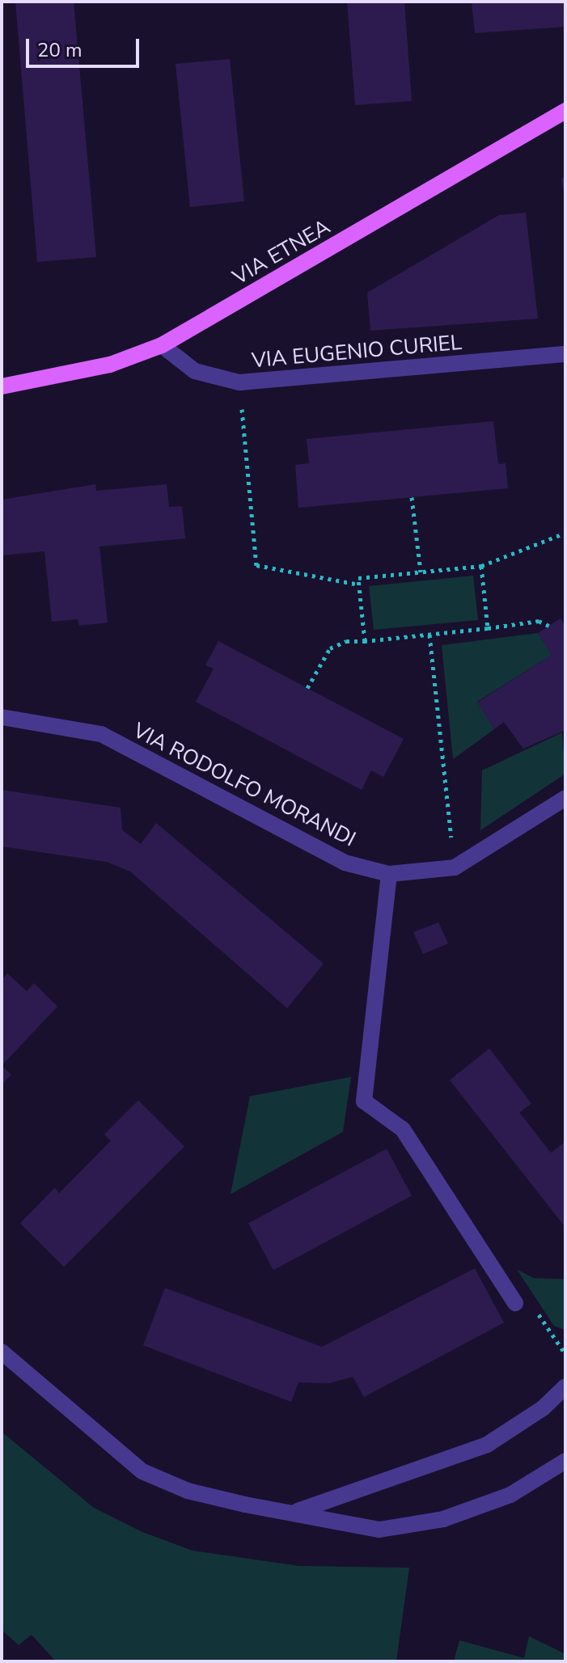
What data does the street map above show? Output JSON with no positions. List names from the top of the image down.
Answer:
{
  "streets": {
    "main road": ["VIA ETNEA"],
    "street": ["VIA EUGENIO CURIEL", "VIA RODOLFO MORANDI"]
  },
  "crossings": [
    ["VIA ETNEA", "VIA EUGENIO CURIEL"]
  ],
  "scale_bar": "20 m"
}
